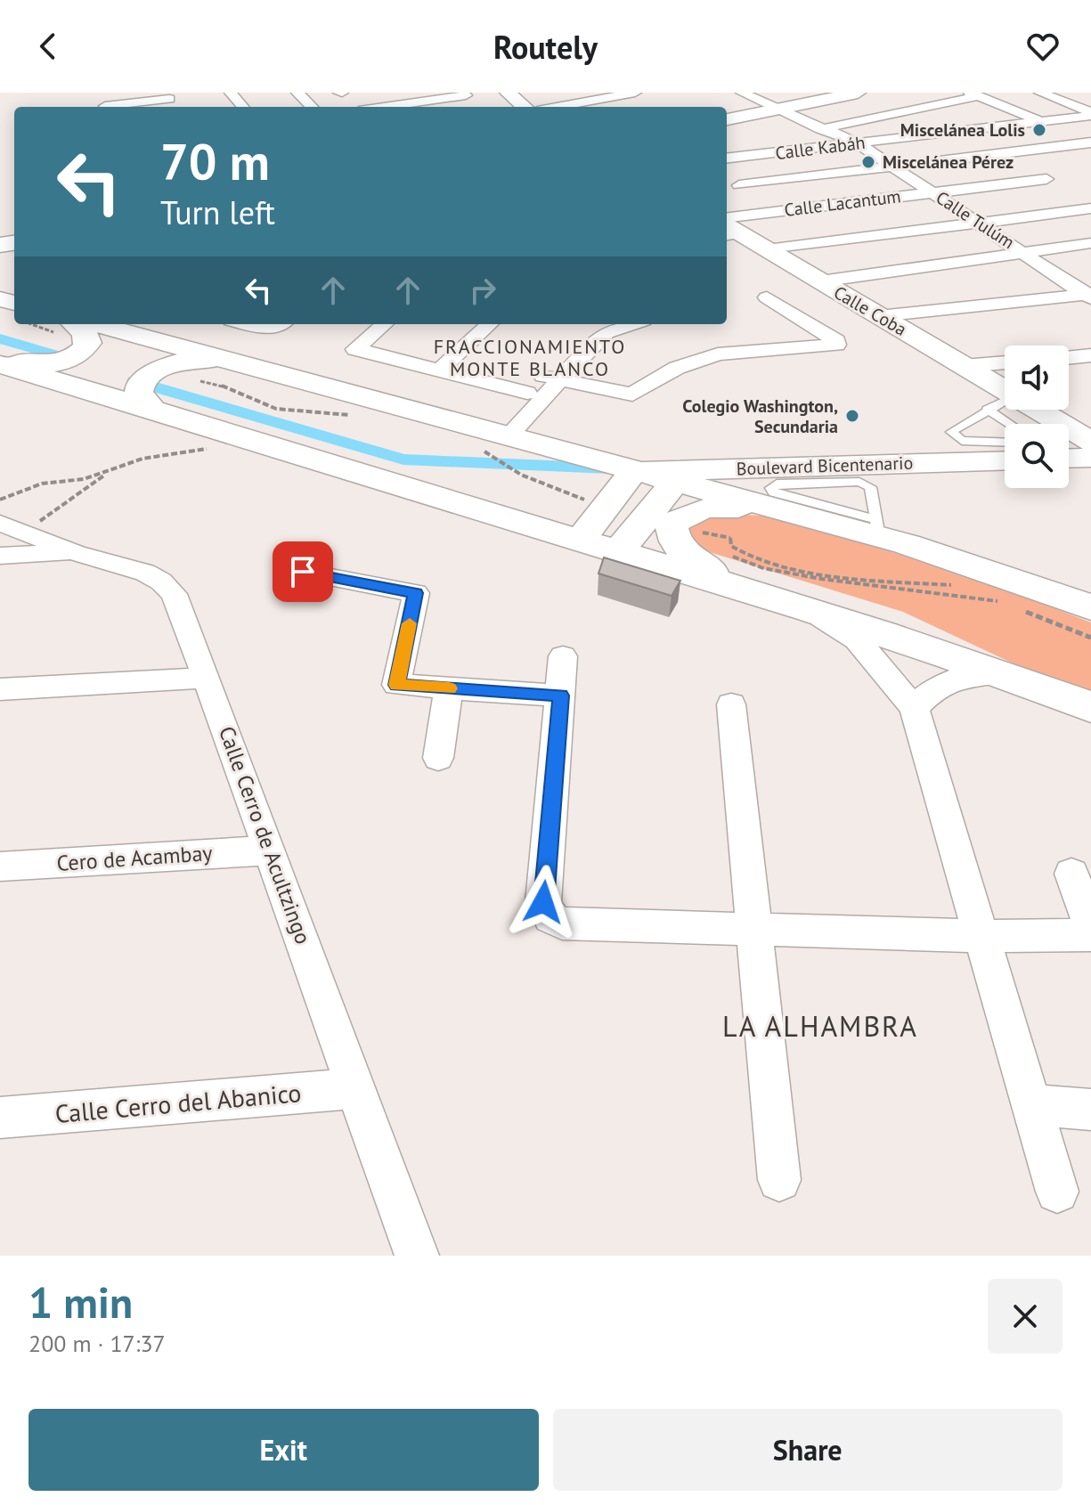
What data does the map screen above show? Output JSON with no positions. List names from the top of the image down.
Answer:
{
  "streets": {
    "main road": ["Calle Coba", "Boulevard Bicentenario"],
    "street": [
      "Calle Kabáh",
      "Calle Lacantum",
      "Calle Tulúm",
      "Calle Cerro de Acultzingo",
      "Cero de Acambay",
      "Calle Cerro del Abanico"
    ]
  },
  "crossings": [
    ["Calle Kabáh", "Calle Tulúm"],
    ["Calle Lacantum", "Calle Tulúm"],
    ["Calle Lacantum", "Calle Coba"],
    ["Calle Cerro de Acultzingo", "Cero de Acambay"],
    ["Calle Cerro de Acultzingo", "Calle Cerro del Abanico"]
  ],
  "districts": ["FRACCIONAMIENTO MONTE BLANCO", "LA ALHAMBRA"],
  "places": ["Miscelánea Lolis", "Miscelánea Pérez", "Colegio Washington, Secundaria"],
  "page": {
    "header": "Routely",
    "turn": ["70 m", "Turn left"],
    "heading": ["1 min", "200 m · 17:37"],
    "buttons": ["Exit", "Share"]
  }
}
